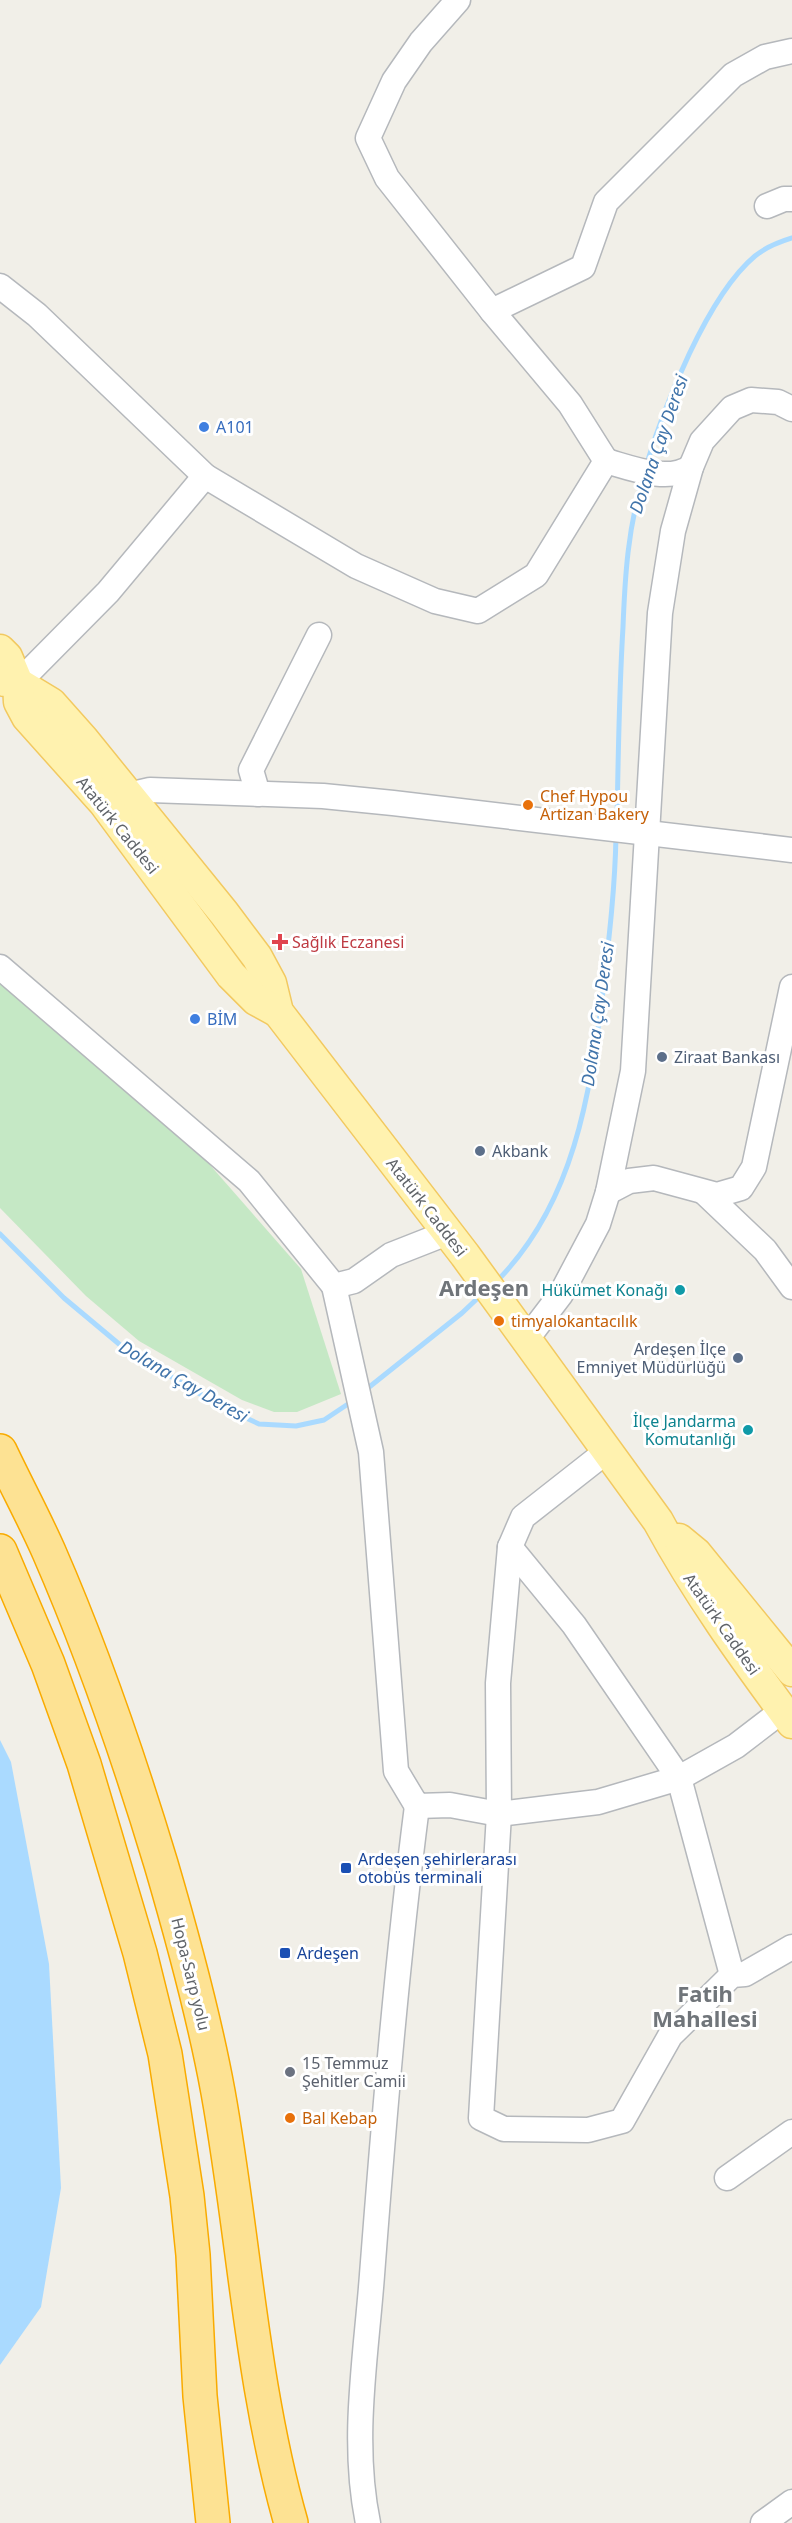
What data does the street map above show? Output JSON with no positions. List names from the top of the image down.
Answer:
{
  "streets": {
    "highway": ["Hopa-Sarp yolu"],
    "main road": ["Atatürk Caddesi"]
  },
  "districts": ["Ardeşen", "Fatih Mahallesi"],
  "water": ["Dolana Çay Deresi"],
  "places": {
    "other": [
      "A101",
      "Chef Hypou Artizan Bakery",
      "BİM",
      "Ziraat Bankası",
      "Akbank",
      "Hükümet Konağı",
      "timyalokantacılık",
      "Ardeşen İlçe Emniyet Müdürlüğü",
      "İlçe Jandarma Komutanlığı",
      "15 Temmuz Şehitler Camii",
      "Bal Kebap"
    ],
    "health": ["Sağlık Eczanesi"],
    "transit": ["Ardeşen şehirlerarası otobüs terminali", "Ardeşen"]
  }
}
